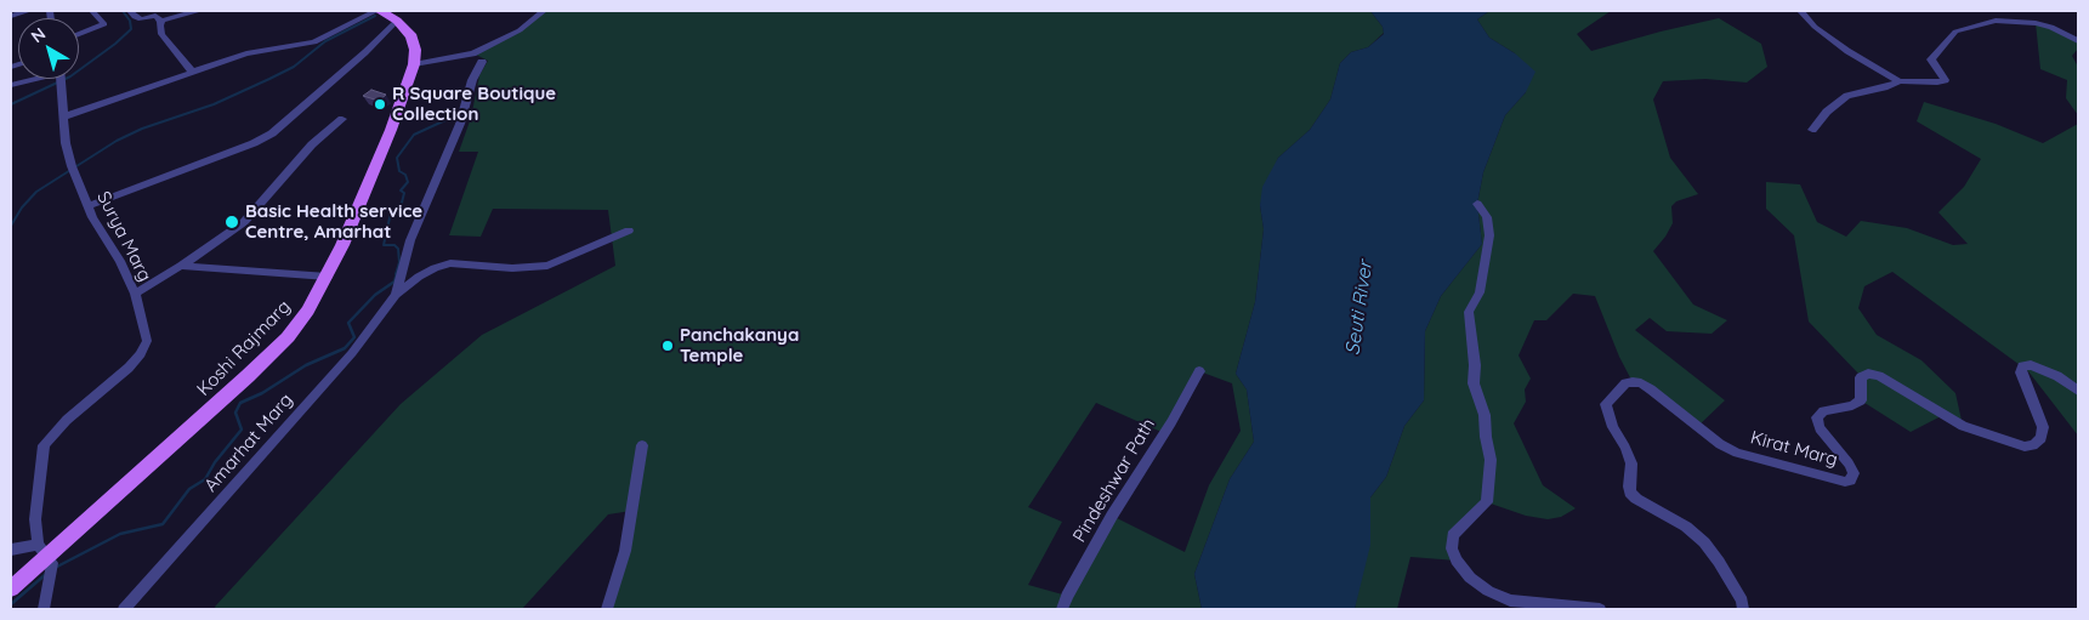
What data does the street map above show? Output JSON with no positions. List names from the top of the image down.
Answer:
{
  "streets": {
    "main road": ["Koshi Rajmarg"],
    "street": [
      "Surya Marg",
      "Amarhat Marg",
      "Kirat Marg",
      "Pindeshwar Path"
    ]
  },
  "crossings": [
    ["Surya Marg", "Koshi Rajmarg"]
  ],
  "water": ["Seuti River"],
  "places": ["R Square Boutique Collection", "Basic Health service Centre, Amarhat", "Panchakanya Temple"],
  "north": "top left"
}
